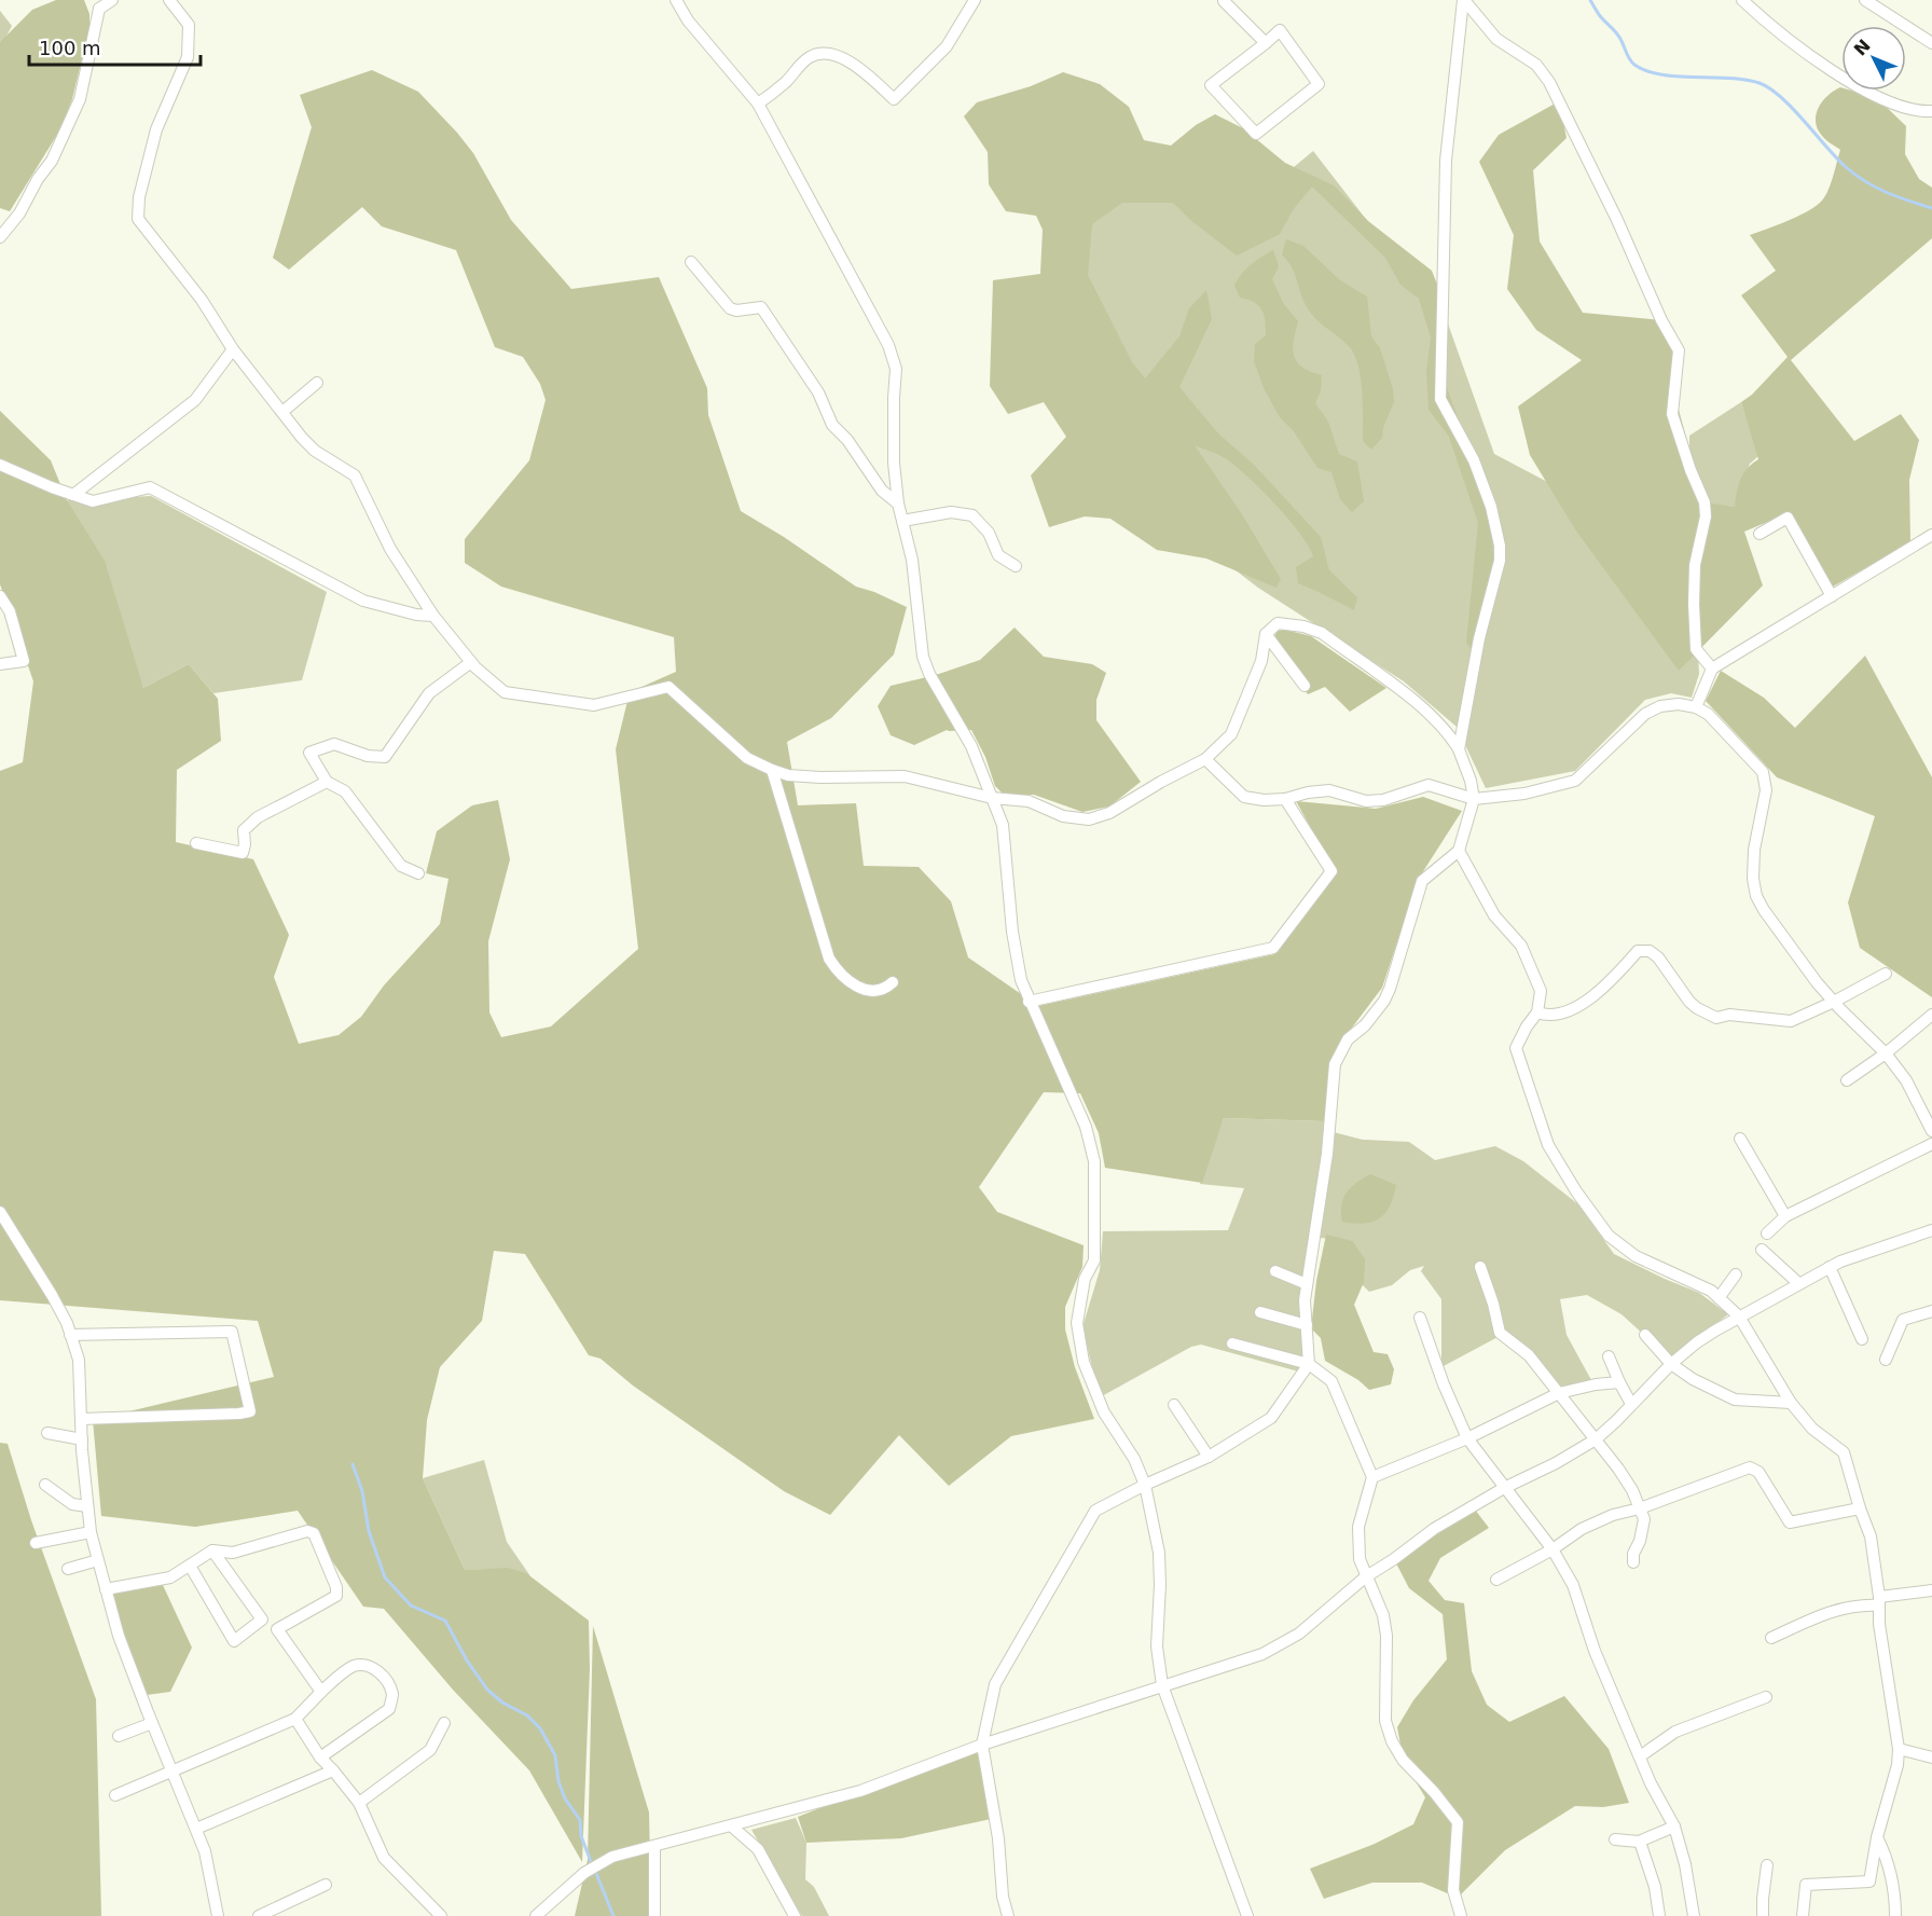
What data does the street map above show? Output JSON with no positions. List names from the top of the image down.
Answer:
{
  "scale_bar": "100 m",
  "north": "top left"
}
